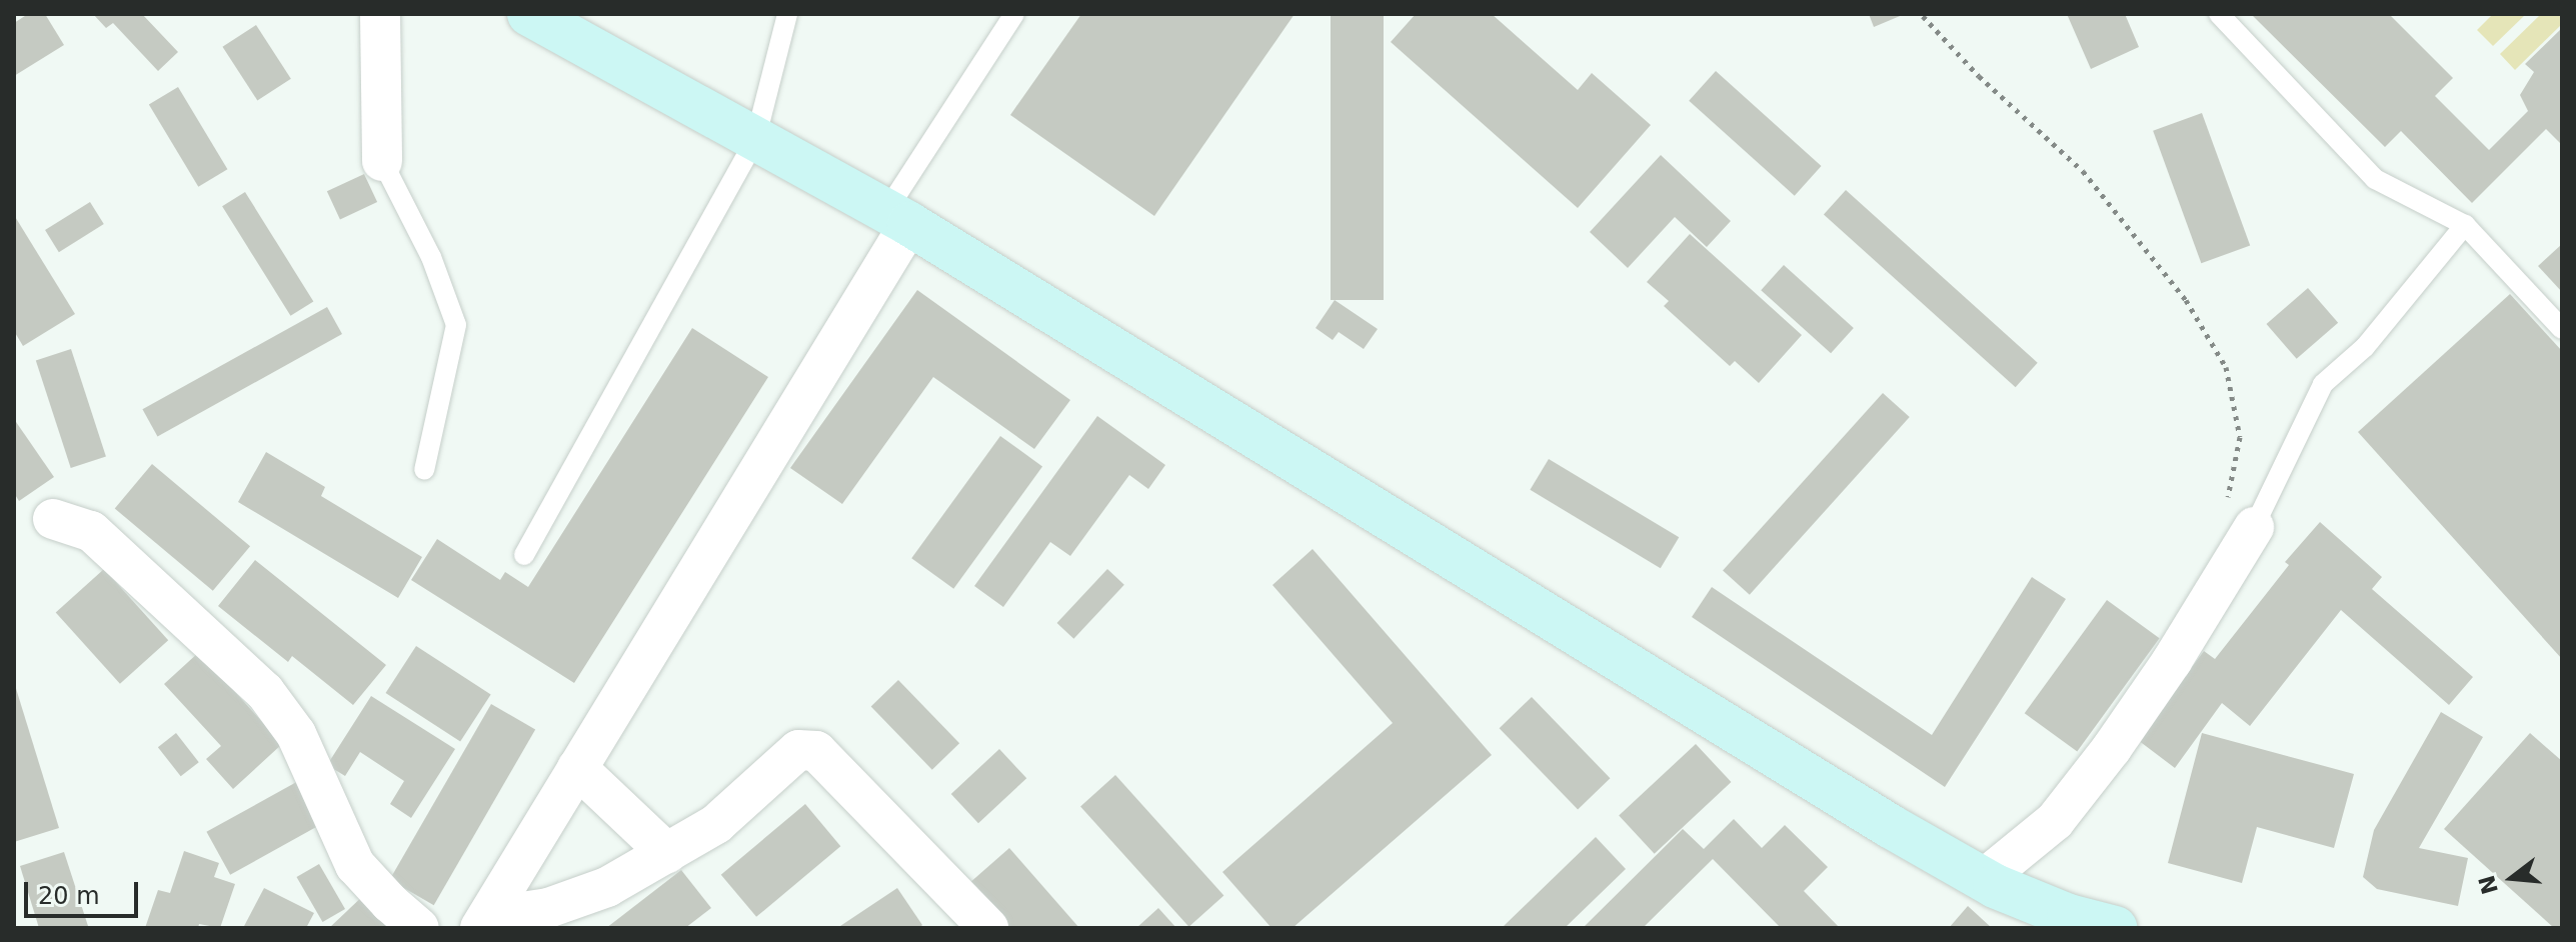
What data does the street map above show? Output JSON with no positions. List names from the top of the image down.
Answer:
{
  "scale_bar": "20 m",
  "north": "left"
}
